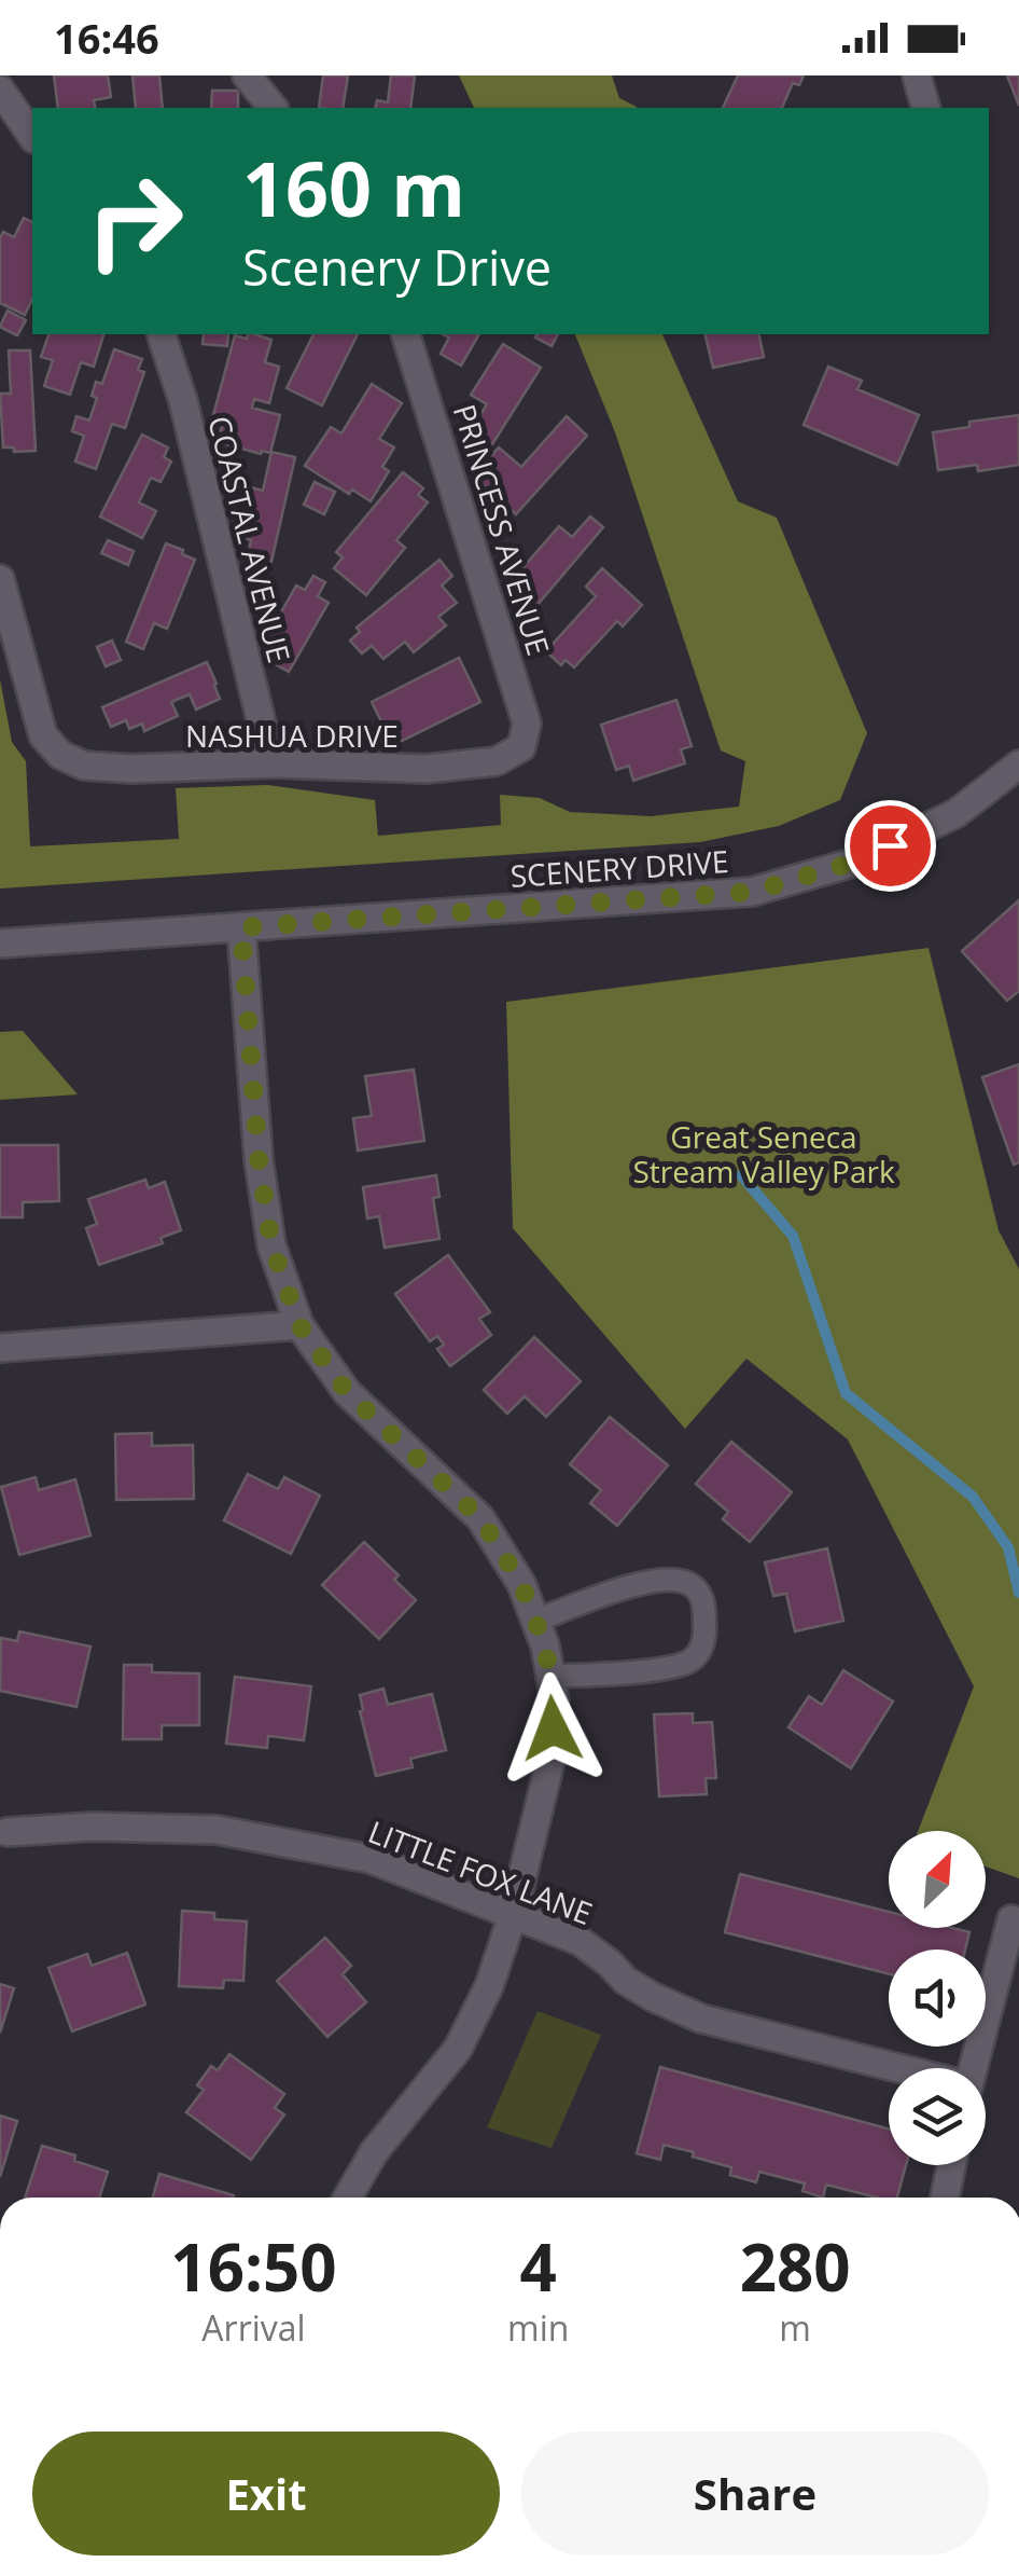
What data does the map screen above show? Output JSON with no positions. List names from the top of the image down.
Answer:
{
  "streets": {
    "street": [
      "PRINCESS AVENUE",
      "COASTAL AVENUE",
      "NASHUA DRIVE",
      "SCENERY DRIVE",
      "LITTLE FOX LANE"
    ]
  },
  "crossings": [
    ["PRINCESS AVENUE", "NASHUA DRIVE"],
    ["COASTAL AVENUE", "NASHUA DRIVE"]
  ],
  "parks": ["Great Seneca Stream Valley Park"],
  "north": "top right",
  "page": {
    "status": "16:46",
    "turn": ["160 m", "Scenery Drive"],
    "eta": [
      "16:50",
      "Arrival",
      "4",
      "min",
      "280",
      "m"
    ],
    "buttons": ["Exit", "Share"]
  }
}
